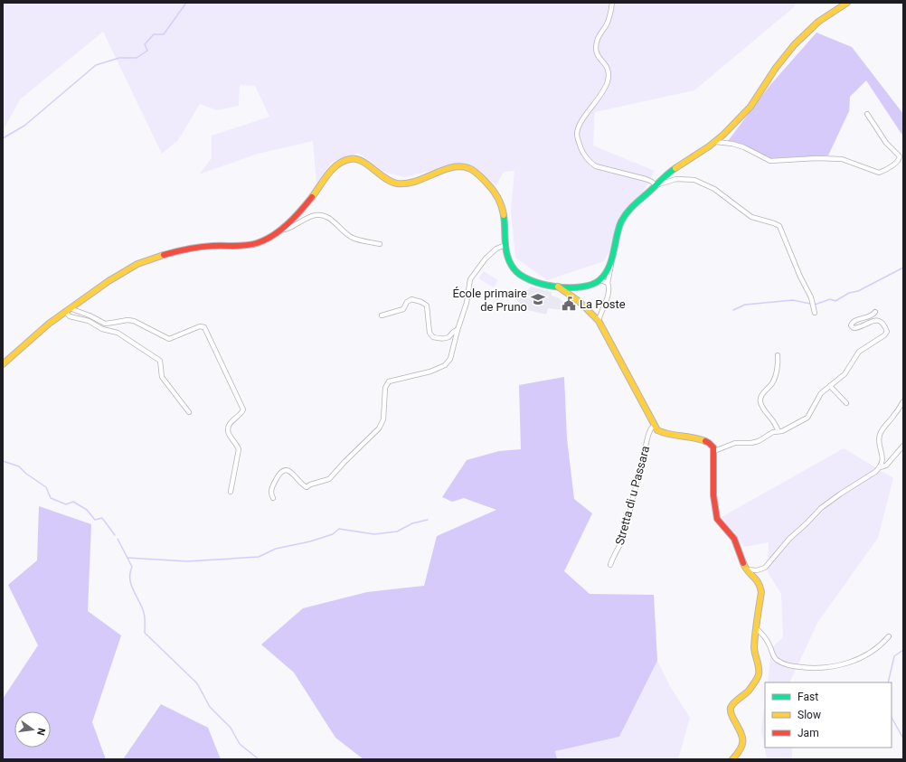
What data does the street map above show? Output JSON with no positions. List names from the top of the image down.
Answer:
{
  "streets": {
    "street": ["Stretta di u Passara"]
  },
  "places": {
    "school or university": ["École primaire de Pruno"],
    "public building": ["La Poste"]
  },
  "legend": ["Fast", "Slow", "Jam"],
  "north": "right"
}
